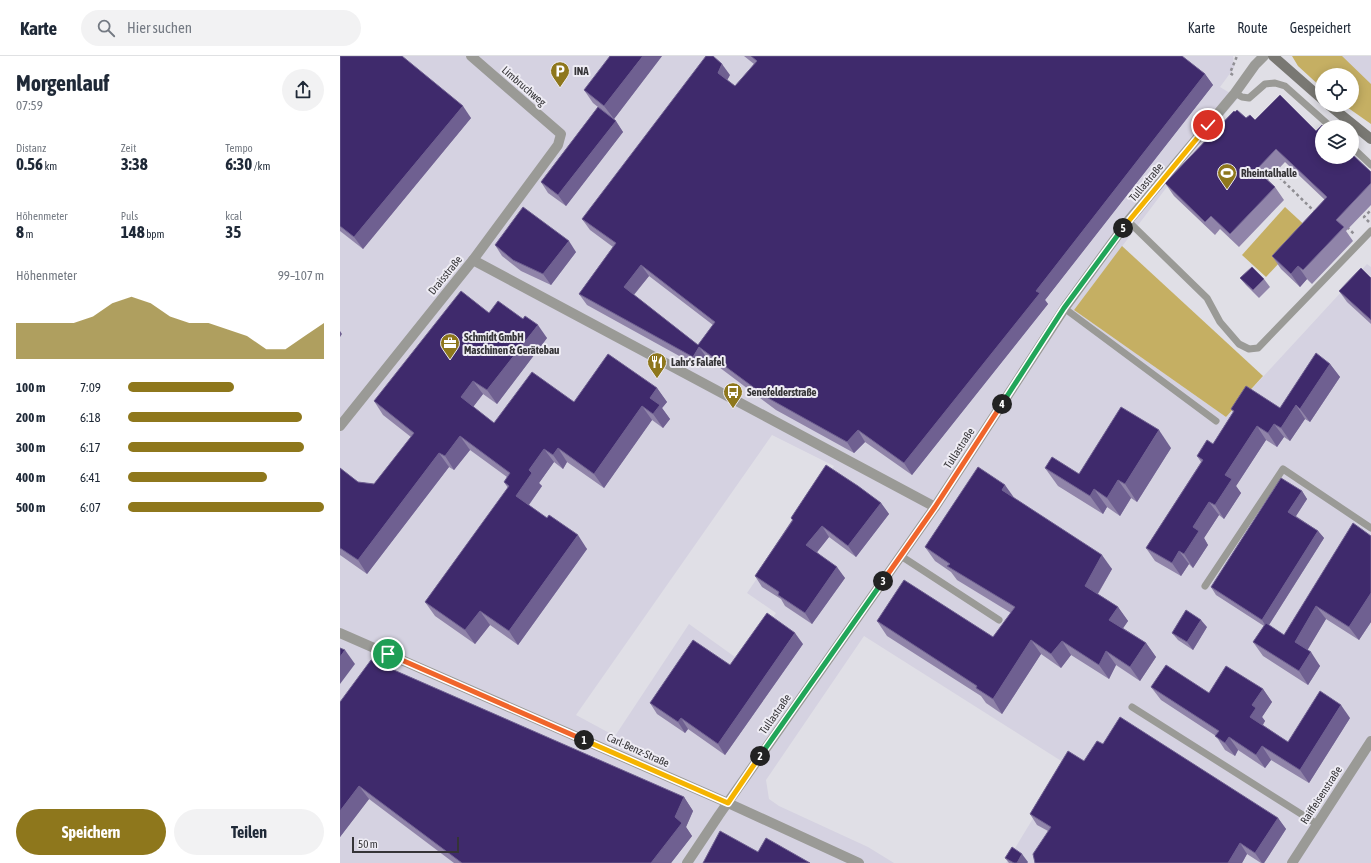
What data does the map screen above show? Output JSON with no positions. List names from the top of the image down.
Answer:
{
  "streets": {
    "street": [
      "Limbruchweg",
      "Tullastraße",
      "Draisstraße",
      "Carl-Benz-Straße",
      "Raiffeisenstraße"
    ]
  },
  "crossings": [
    ["Limbruchweg", "Draisstraße"],
    ["Tullastraße", "Carl-Benz-Straße"]
  ],
  "places": {
    "parking": ["INA"],
    "sports": ["Rheintalhalle"],
    "office": ["Schmidt GmbH Maschinen & Gerätebau"],
    "restaurant": ["Lahr's Falafel"],
    "bus stop": ["Senefelderstraße"]
  },
  "scale_bar": "50 m",
  "page": {
    "header": "Karte",
    "search": "Hier suchen",
    "nav": ["Karte", "Route", "Gespeichert"],
    "heading": ["Morgenlauf", "07:59"],
    "stats": [
      ["Distanz", "0.56 km"],
      ["Zeit", "3:38"],
      ["Tempo", "6:30 /km"],
      ["Höhenmeter", "8 m"],
      ["Puls", "148 bpm"],
      ["kcal", "35"]
    ],
    "pins": [
      "5",
      "4",
      "3",
      "1",
      "2"
    ],
    "chart": ["Höhenmeter", "99–107 m"],
    "list": [
      {
        "name": "100 m",
        "note": "7:09"
      },
      {
        "name": "200 m",
        "note": "6:18"
      },
      {
        "name": "300 m",
        "note": "6:17"
      },
      {
        "name": "400 m",
        "note": "6:41"
      },
      {
        "name": "500 m",
        "note": "6:07"
      }
    ],
    "buttons": ["Speichern", "Teilen"],
    "scale": "50 m"
  }
}
